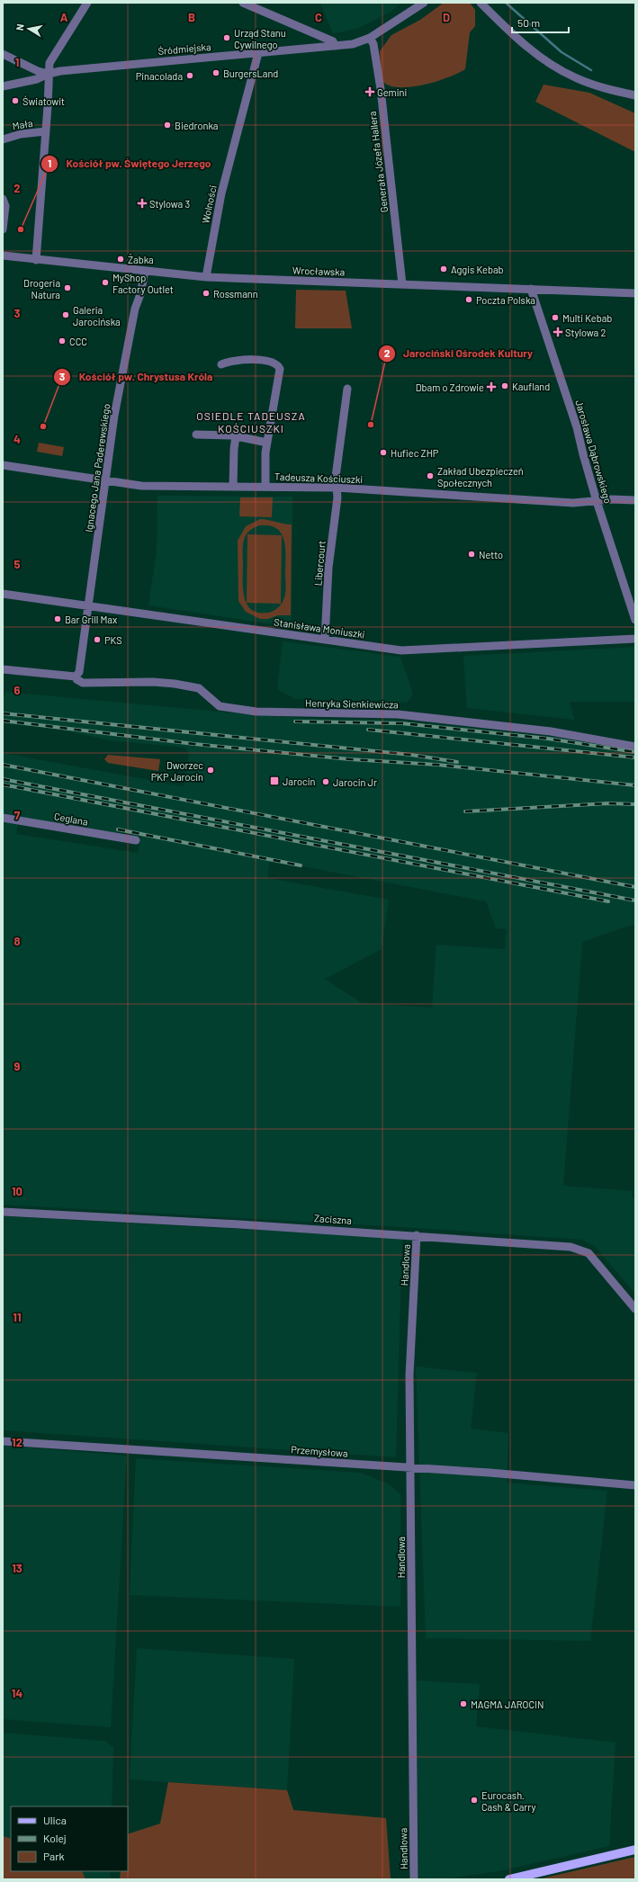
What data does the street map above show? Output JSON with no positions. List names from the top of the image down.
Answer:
{
  "streets": {
    "street": [
      "Śródmiejska",
      "Mała",
      "Generała Józefa Hallera",
      "Wolności",
      "Wrocławska",
      "Jarosława Dąbrowskiego",
      "Ignacego Jana Paderewskiego",
      "Tadeusza Kościuszki",
      "Libercourt",
      "Stanisława Moniuszki",
      "Henryka Sienkiewicza",
      "Ceglana",
      "Zaciszna",
      "Handlowa",
      "Przemysłowa"
    ]
  },
  "crossings": [
    ["Śródmiejska", "Generała Józefa Hallera"],
    ["Śródmiejska", "Wolności"],
    ["Generała Józefa Hallera", "Wrocławska"],
    ["Wolności", "Wrocławska"],
    ["Wrocławska", "Jarosława Dąbrowskiego"],
    ["Wrocławska", "Ignacego Jana Paderewskiego"],
    ["Jarosława Dąbrowskiego", "Tadeusza Kościuszki"],
    ["Ignacego Jana Paderewskiego", "Tadeusza Kościuszki"],
    ["Ignacego Jana Paderewskiego", "Stanisława Moniuszki"],
    ["Tadeusza Kościuszki", "Libercourt"],
    ["Libercourt", "Stanisława Moniuszki"],
    ["Zaciszna", "Handlowa"],
    ["Handlowa", "Przemysłowa"]
  ],
  "districts": ["OSIEDLE TADEUSZA KOŚCIUSZKI"],
  "places": {
    "other": [
      "Urząd Stanu Cywilnego",
      "BurgersLand",
      "Pinacolada",
      "Światowit",
      "Biedronka",
      "Kościół pw. Świętego Jerzego",
      "Żabka",
      "Aggis Kebab",
      "MyShop Factory Outlet",
      "Drogeria Natura",
      "Rossmann",
      "Poczta Polska",
      "Galeria Jarocińska",
      "Multi Kebab",
      "CCC",
      "Kaufland",
      "Jarociński Ośrodek Kultury",
      "Kościół pw. Chrystusa Króla",
      "Hufiec ZHP",
      "Zakład Ubezpieczeń Społecznych",
      "Netto",
      "Bar Grill Max",
      "PKS",
      "Dworzec PKP Jarocin",
      "Jarocin Jr",
      "MAGMA JAROCIN",
      "Eurocash. Cash & Carry"
    ],
    "health": [
      "Gemini",
      "Stylowa 3",
      "Stylowa 2",
      "Dbam o Zdrowie"
    ],
    "transit": ["Jarocin"]
  },
  "legend": ["Ulica", "Kolej", "Park"],
  "scale_bar": "50 m",
  "north": "left",
  "grid": {
    "columns": [
      "A",
      "B",
      "C",
      "D"
    ],
    "rows": [
      "1",
      "2",
      "3",
      "4",
      "5",
      "6",
      "7",
      "8",
      "9",
      "10",
      "11",
      "12",
      "13",
      "14"
    ]
  }
}
